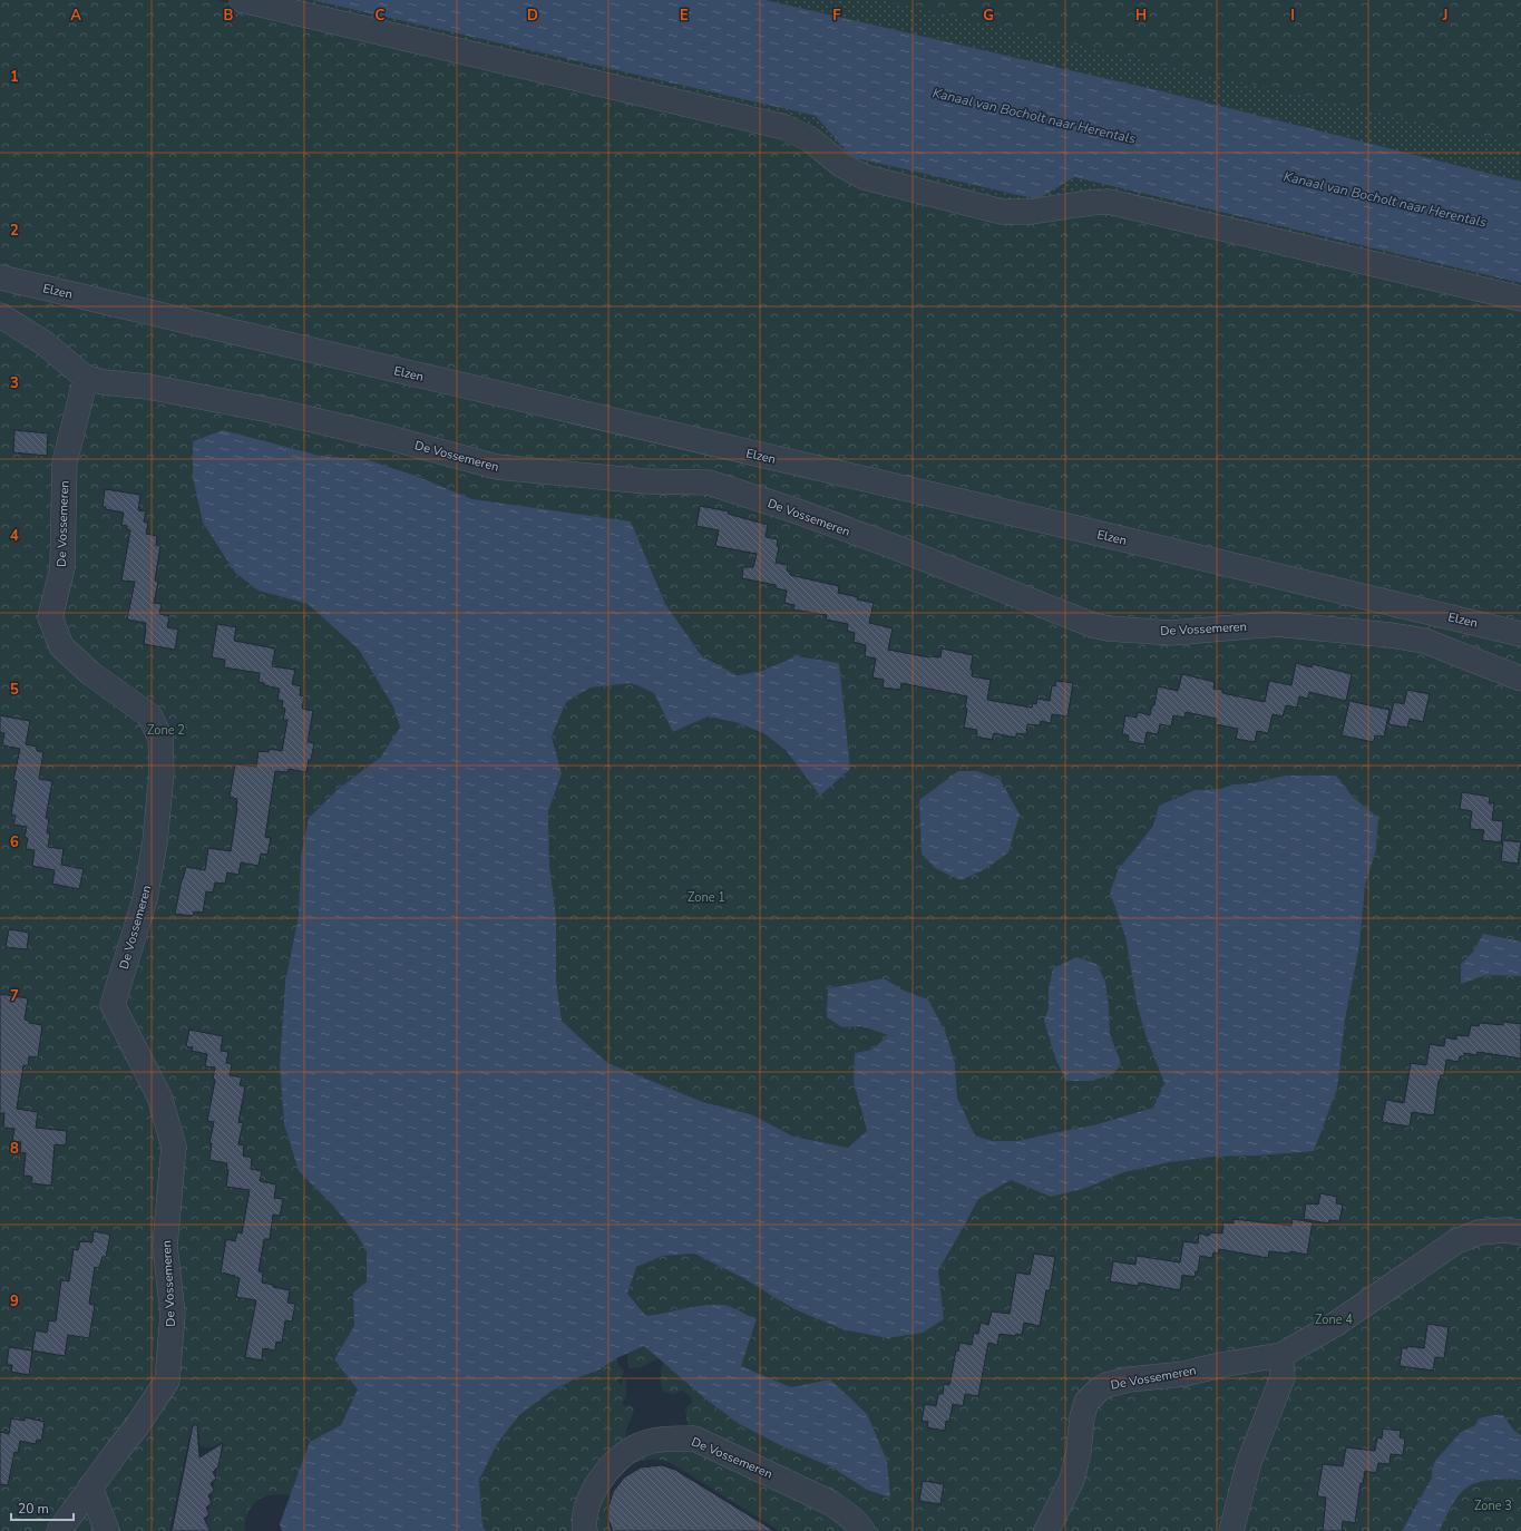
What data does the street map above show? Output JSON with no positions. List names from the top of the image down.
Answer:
{
  "streets": {
    "street": ["Elzen", "De Vossemeren"]
  },
  "water": ["Kanaal van Bocholt naar Herentals"],
  "parks": [
    "Zone 2",
    "Zone 1",
    "Zone 4",
    "Zone 3"
  ],
  "scale_bar": "20 m",
  "grid": {
    "columns": [
      "A",
      "B",
      "C",
      "D",
      "E",
      "F",
      "G",
      "H",
      "I",
      "J"
    ],
    "rows": [
      "1",
      "2",
      "3",
      "4",
      "5",
      "6",
      "7",
      "8",
      "9"
    ]
  }
}
